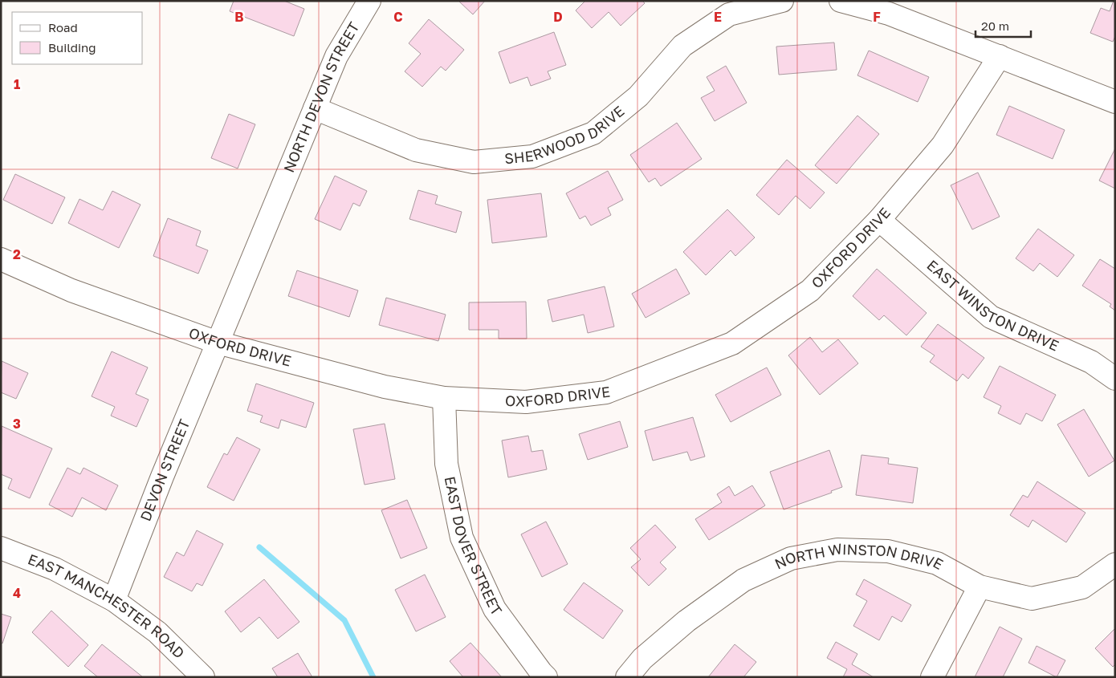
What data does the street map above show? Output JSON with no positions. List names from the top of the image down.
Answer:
{
  "streets": {
    "street": [
      "NORTH DEVON STREET",
      "SHERWOOD DRIVE",
      "OXFORD DRIVE",
      "EAST WINSTON DRIVE",
      "DEVON STREET",
      "EAST DOVER STREET",
      "NORTH WINSTON DRIVE",
      "EAST MANCHESTER ROAD"
    ]
  },
  "crossings": [
    ["NORTH DEVON STREET", "SHERWOOD DRIVE"],
    ["NORTH DEVON STREET", "OXFORD DRIVE"],
    ["NORTH DEVON STREET", "DEVON STREET"],
    ["OXFORD DRIVE", "EAST WINSTON DRIVE"],
    ["OXFORD DRIVE", "DEVON STREET"],
    ["OXFORD DRIVE", "EAST DOVER STREET"],
    ["DEVON STREET", "EAST MANCHESTER ROAD"]
  ],
  "legend": ["Road", "Building"],
  "scale_bar": "20 m",
  "grid": {
    "columns": [
      "B",
      "C",
      "D",
      "E",
      "F"
    ],
    "rows": [
      "1",
      "2",
      "3",
      "4"
    ]
  }
}
